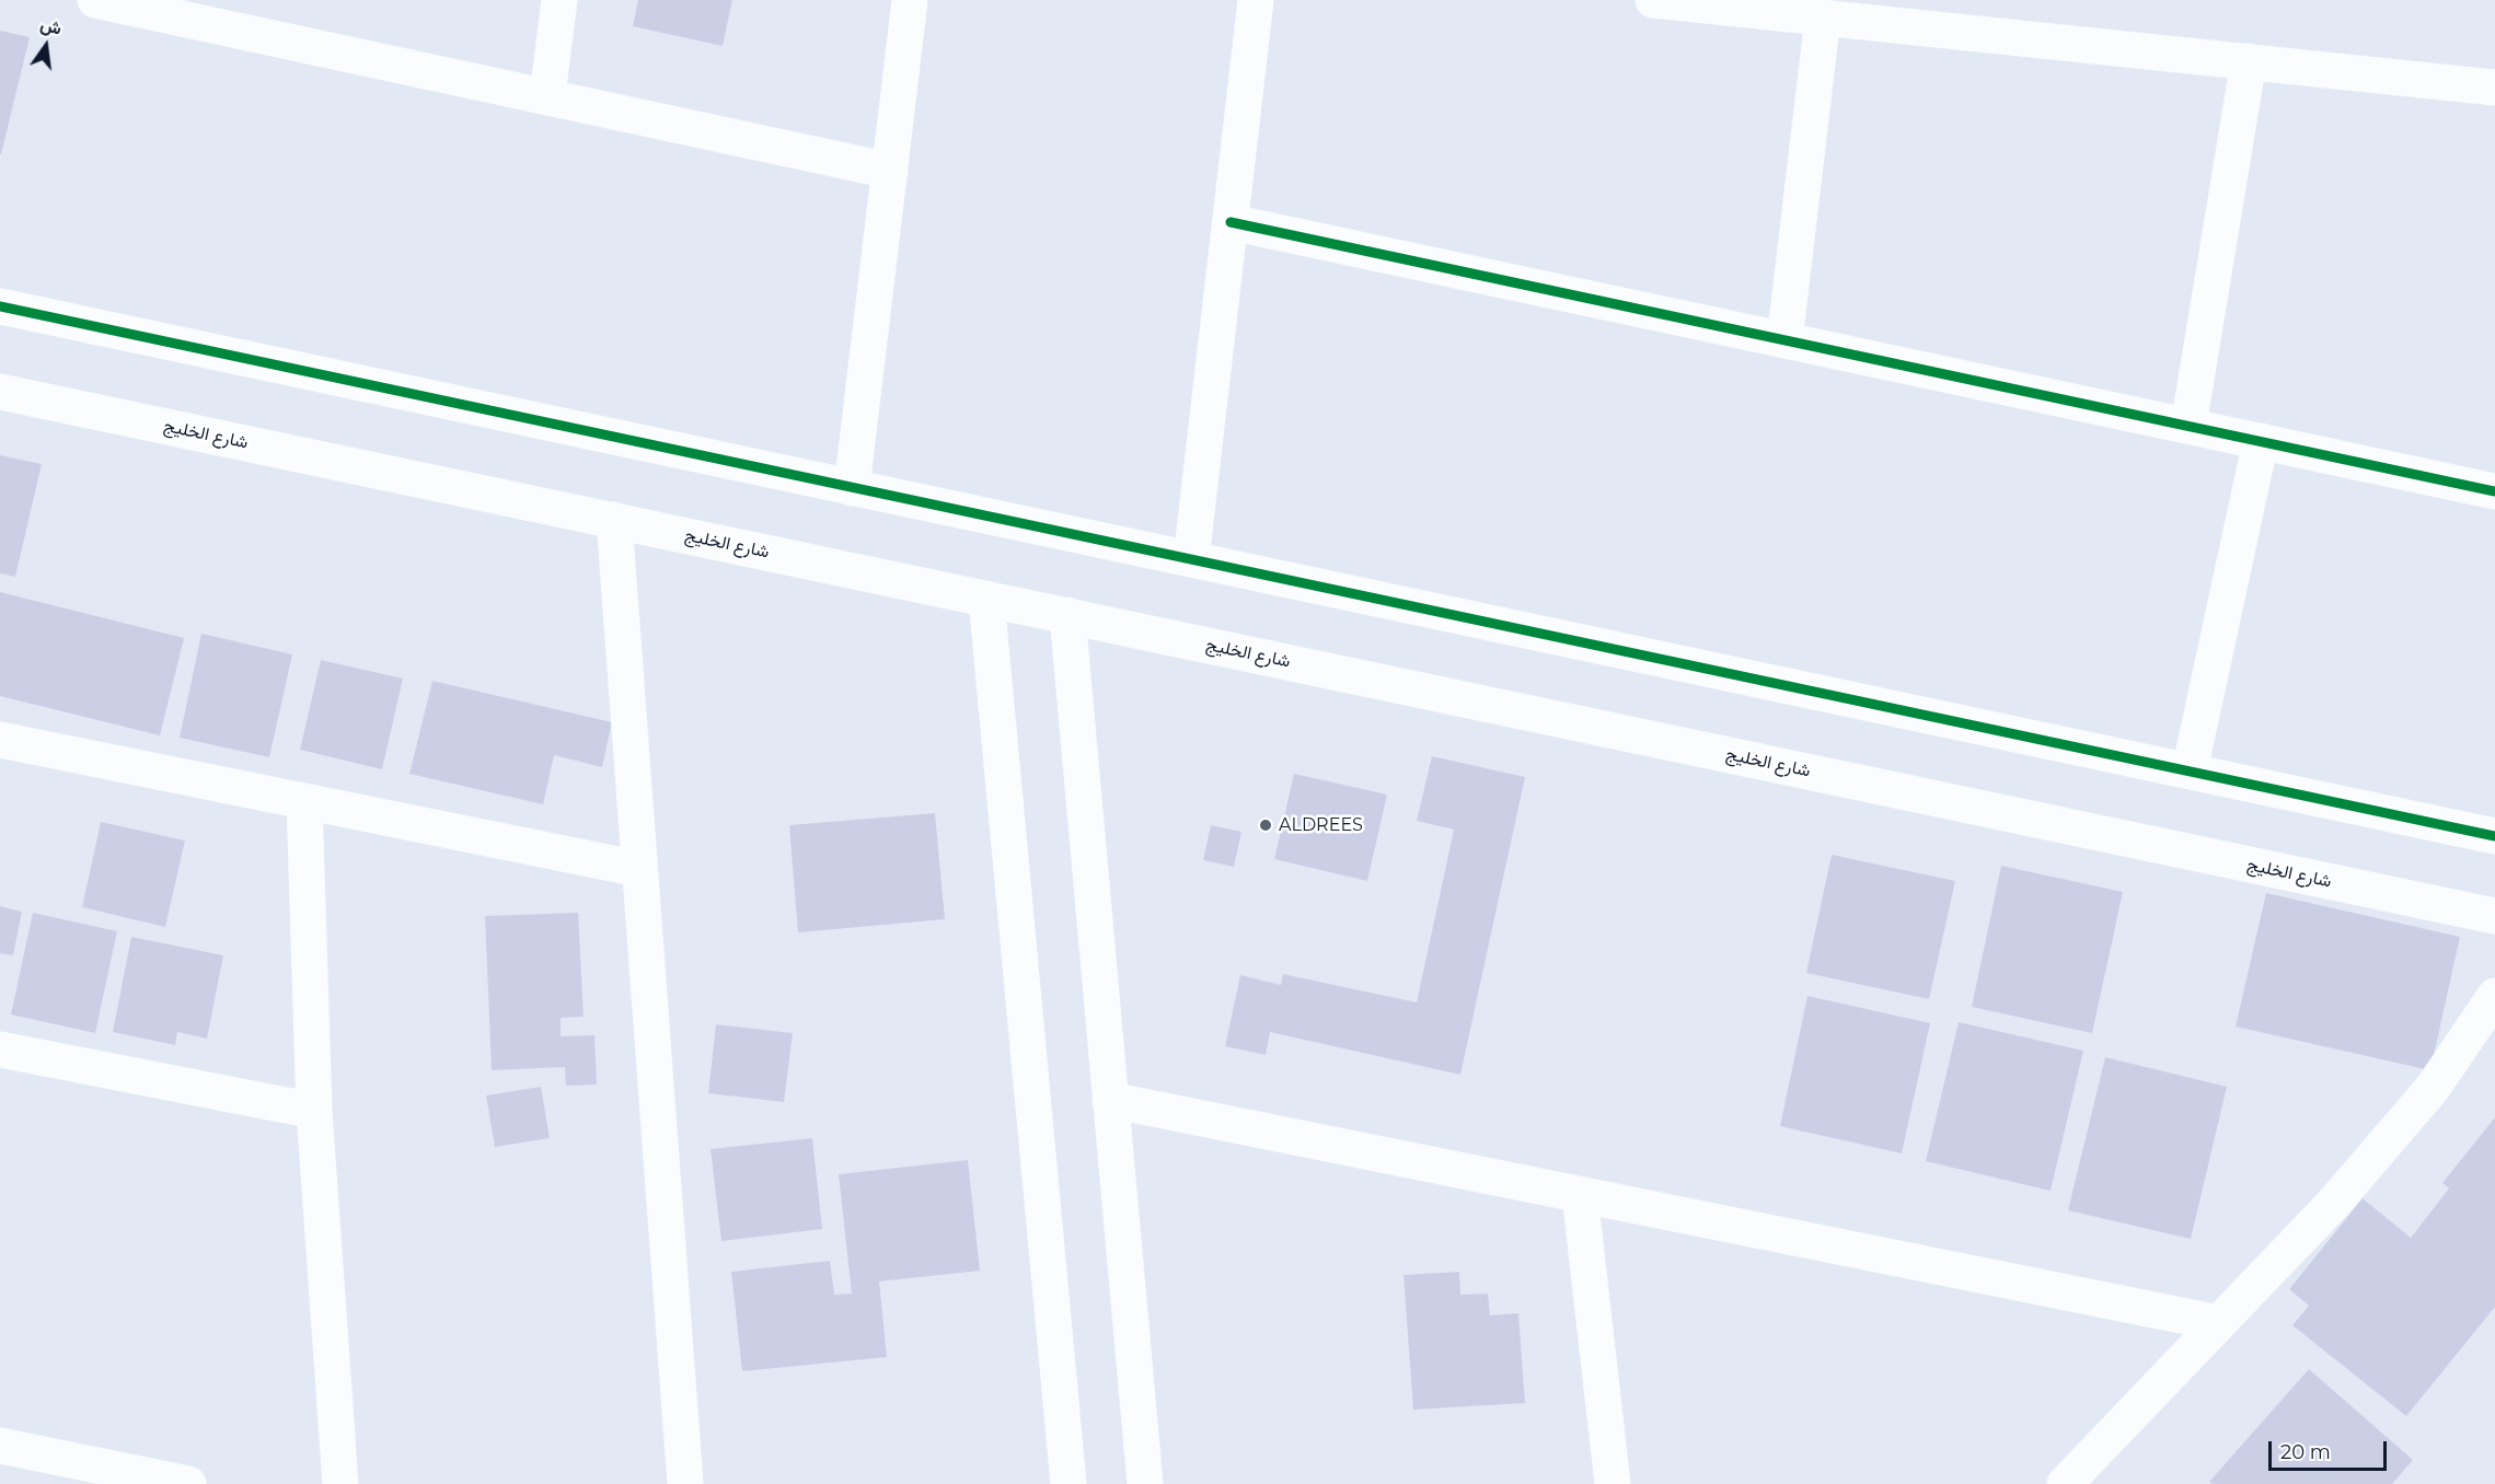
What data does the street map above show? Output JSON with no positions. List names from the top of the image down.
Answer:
{
  "streets": {
    "street": ["شارع الخليج"]
  },
  "places": ["ALDREES"],
  "scale_bar": "20 m",
  "north": "top"
}
